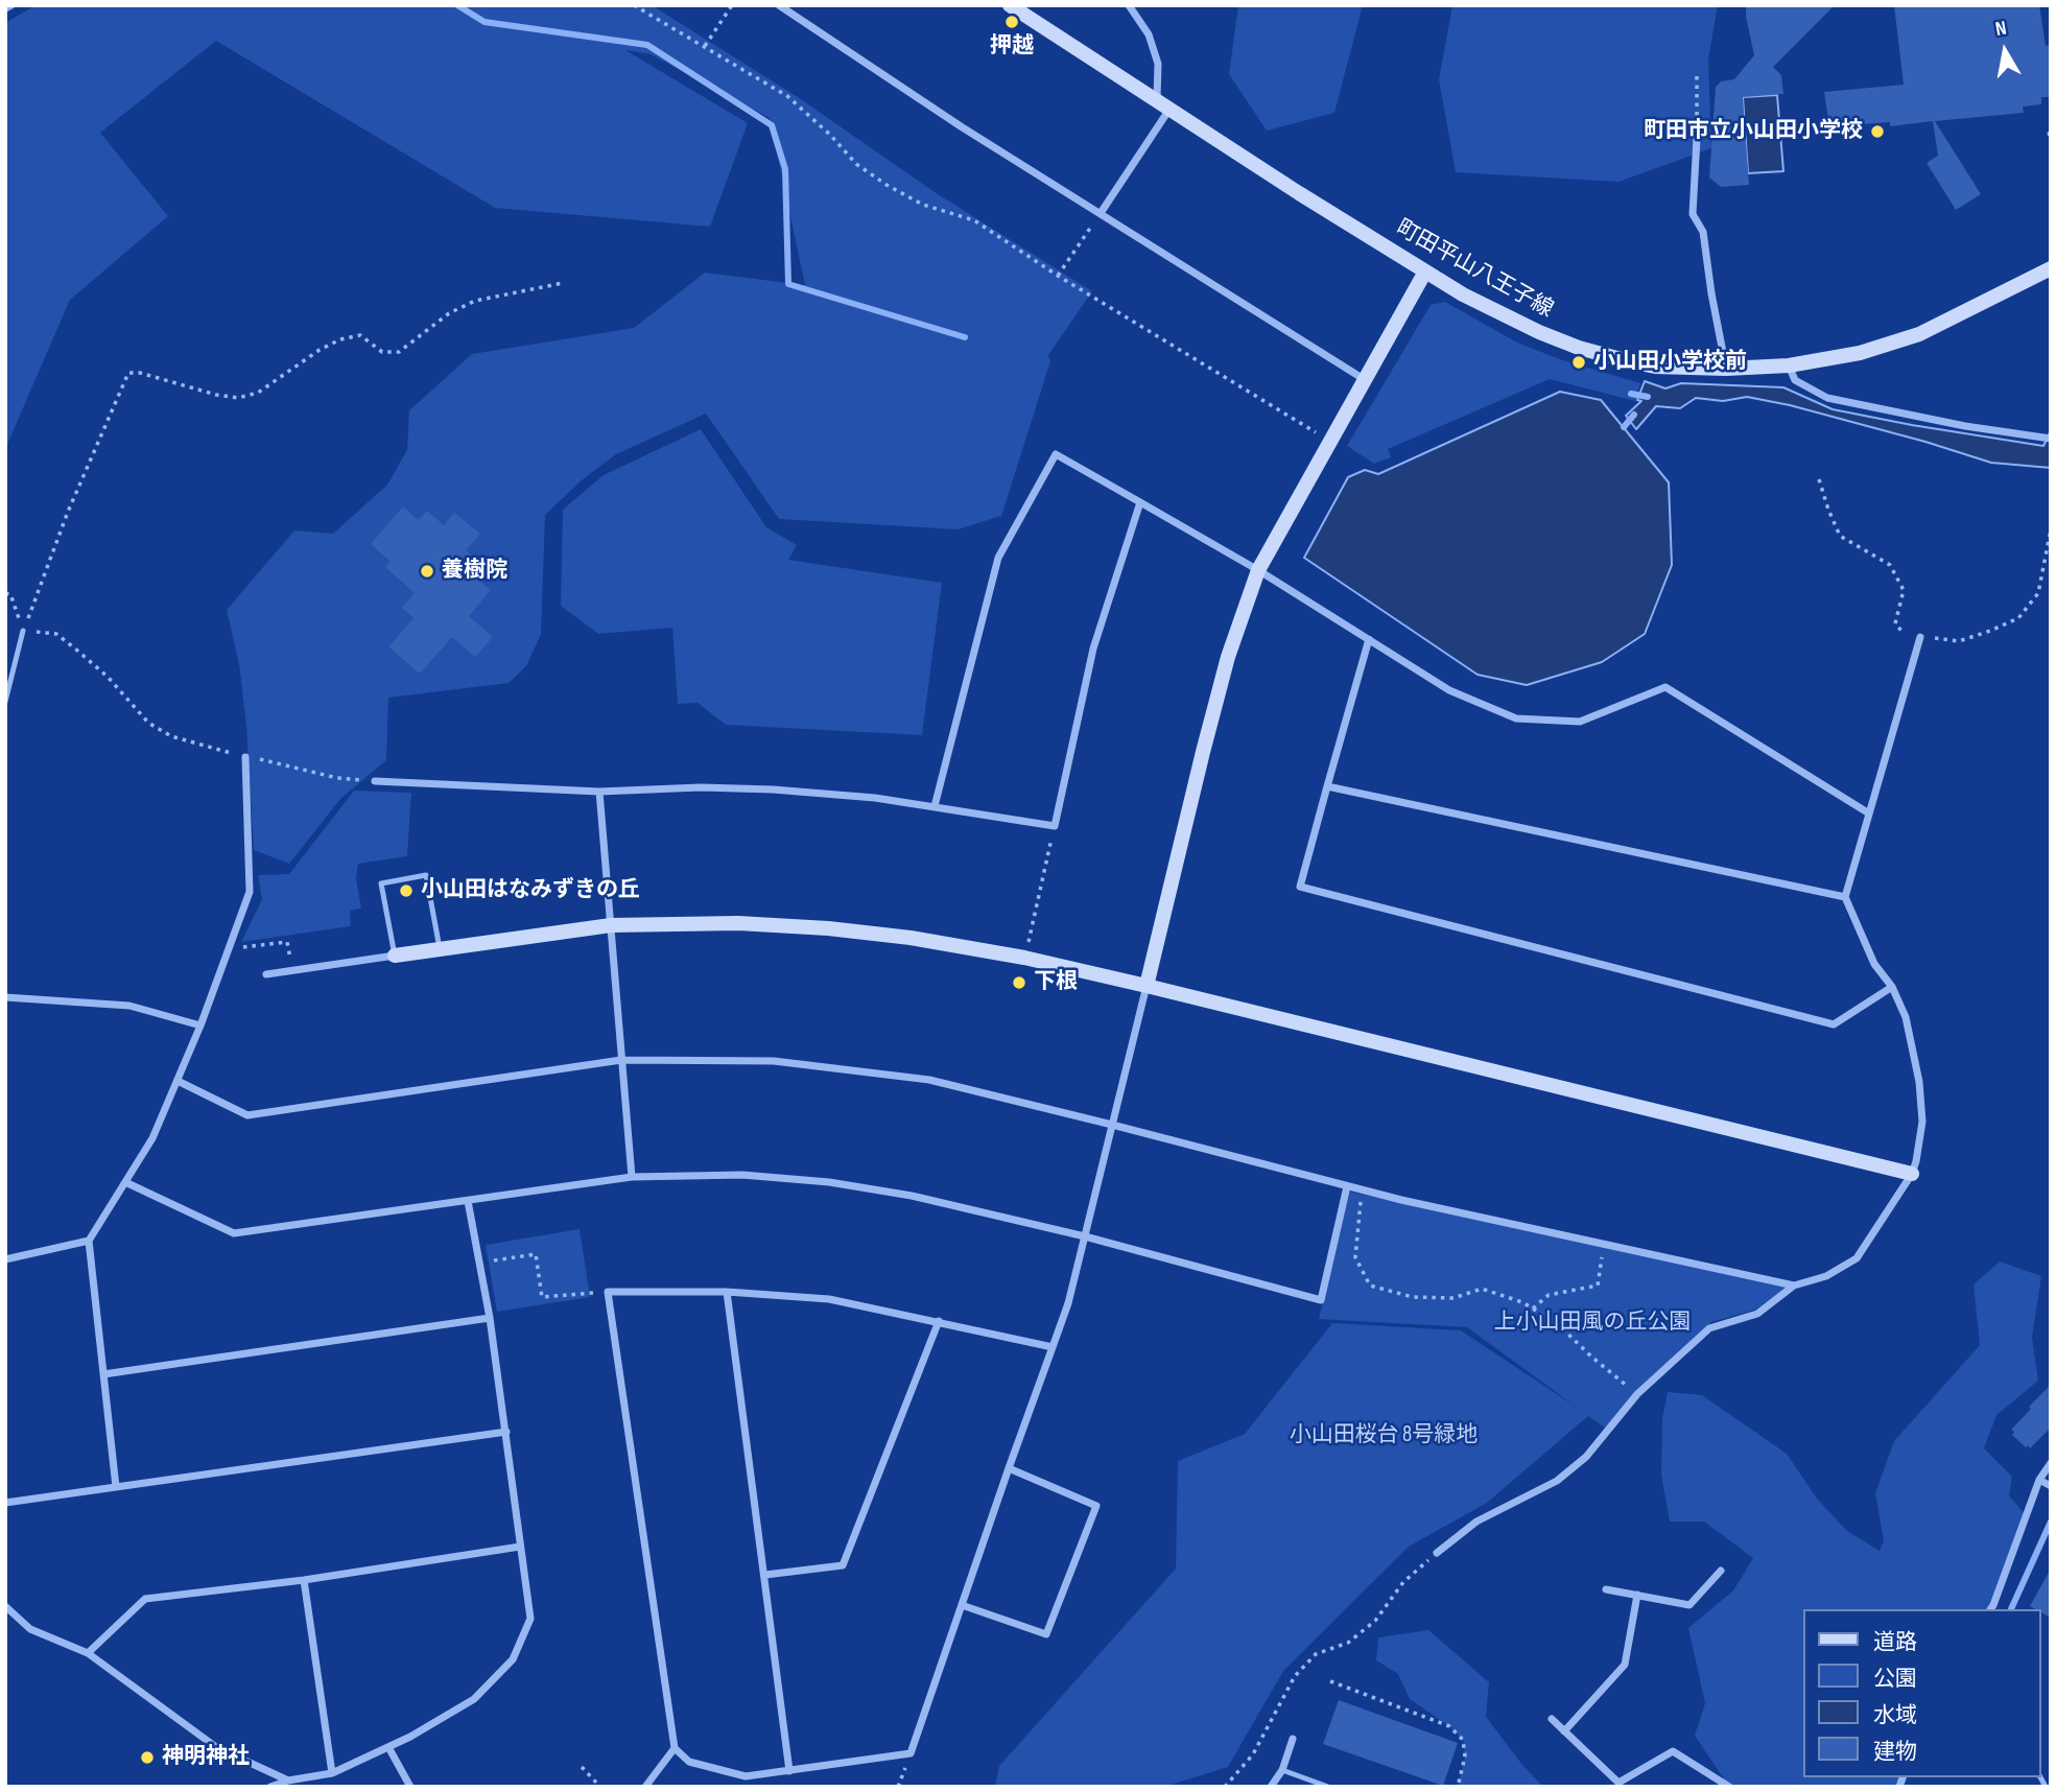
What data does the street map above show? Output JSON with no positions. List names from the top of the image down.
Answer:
{
  "streets": {
    "street": ["町田平山八王子線"]
  },
  "parks": ["上小山田風の丘公園", "小山田桜台 8号緑地"],
  "places": [
    "押越",
    "町田市立小山田小学校",
    "小山田小学校前",
    "養樹院",
    "小山田はなみずきの丘",
    "下根",
    "神明神社"
  ],
  "legend": [
    "道路",
    "公園",
    "水域",
    "建物"
  ],
  "north": "top"
}
